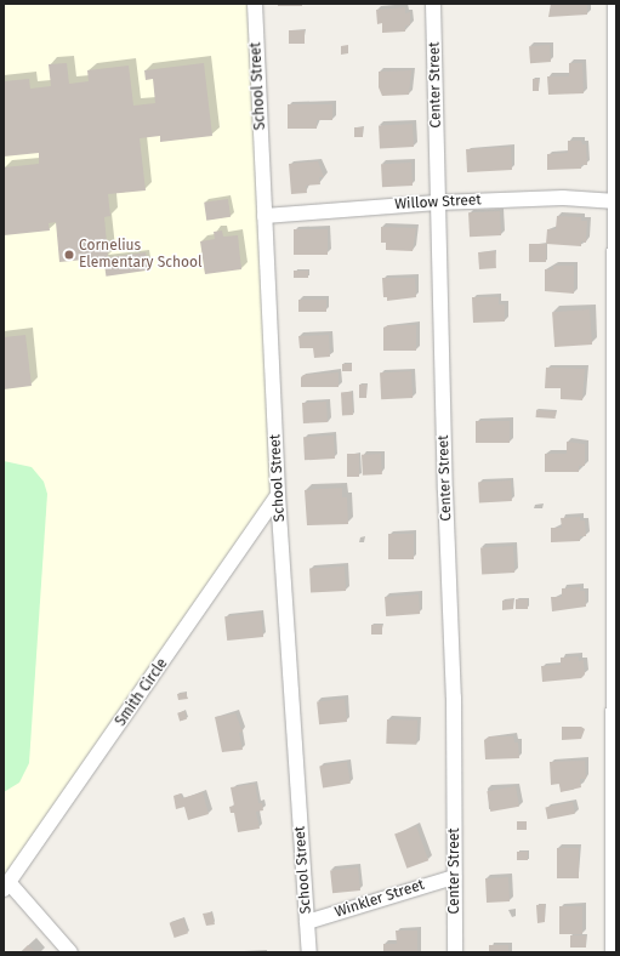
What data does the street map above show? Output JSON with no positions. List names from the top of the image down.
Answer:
{
  "streets": {
    "street": [
      "Center Street",
      "School Street",
      "Willow Street",
      "Smith Circle",
      "Winkler Street"
    ]
  },
  "crossings": [
    ["Center Street", "Willow Street"],
    ["Center Street", "Winkler Street"],
    ["School Street", "Willow Street"],
    ["School Street", "Smith Circle"],
    ["School Street", "Winkler Street"]
  ],
  "places": ["Cornelius Elementary School"]
}
